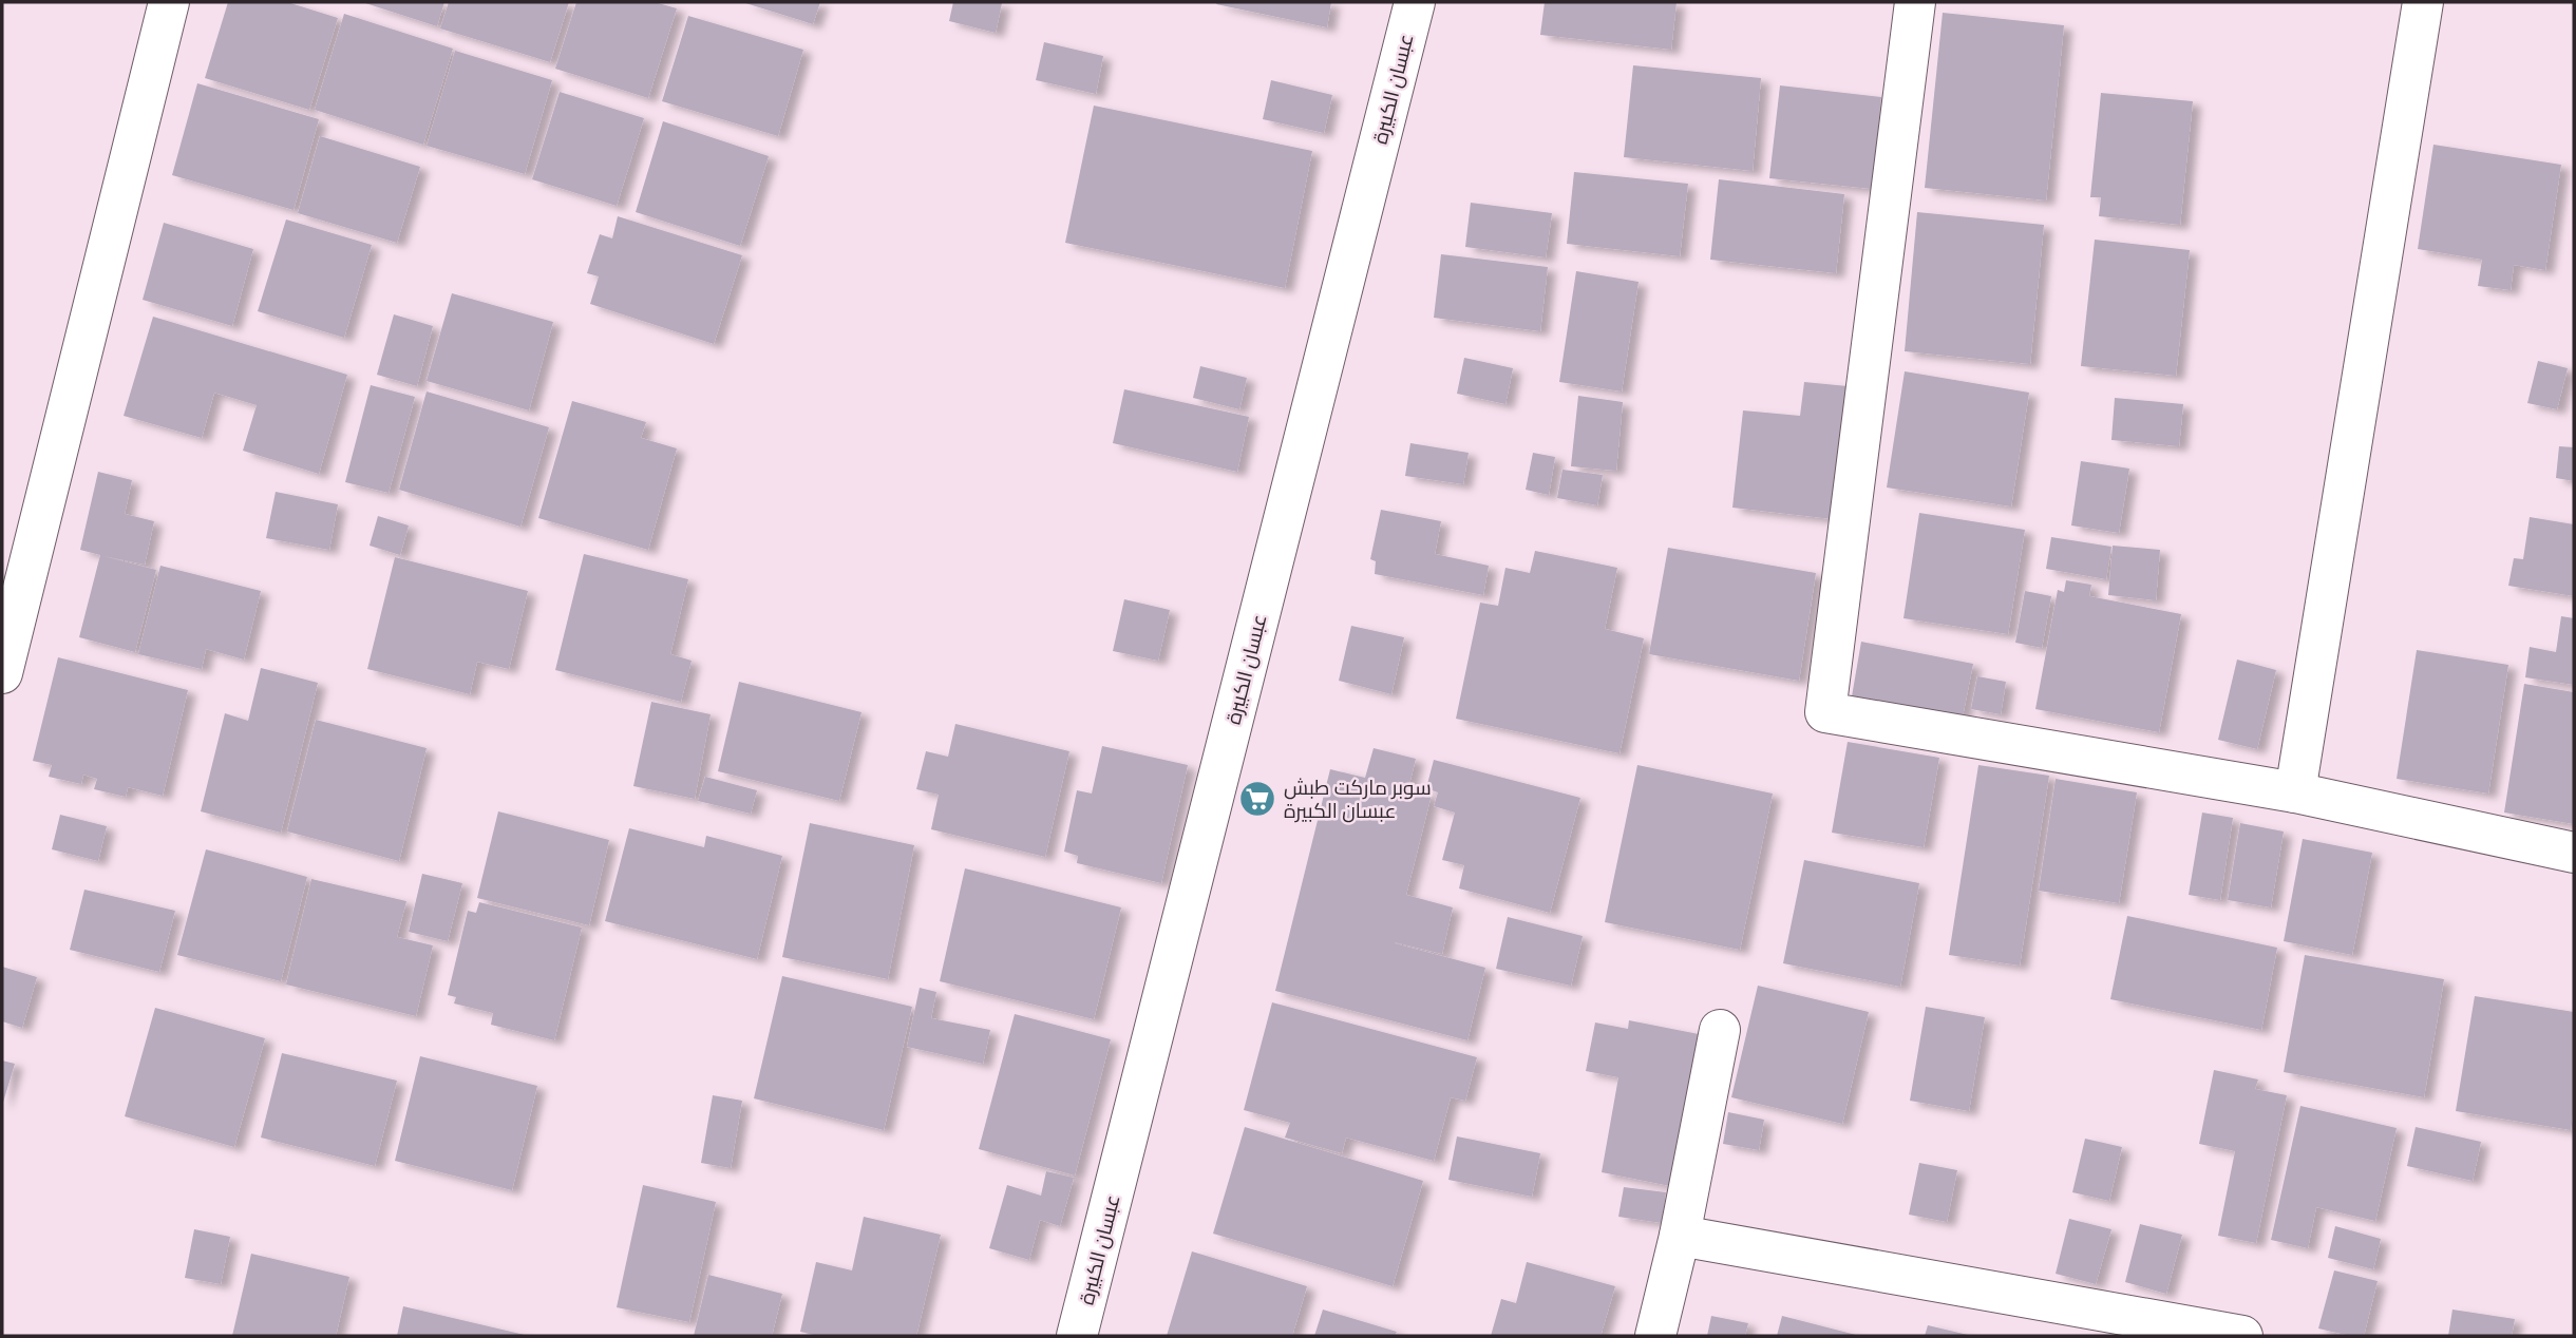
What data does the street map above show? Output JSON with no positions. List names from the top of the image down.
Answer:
{
  "streets": {
    "street": ["عبسان الكبيرة"]
  },
  "places": {
    "supermarket": ["سوبر ماركت طبش عبسان الكبيرة"]
  }
}
